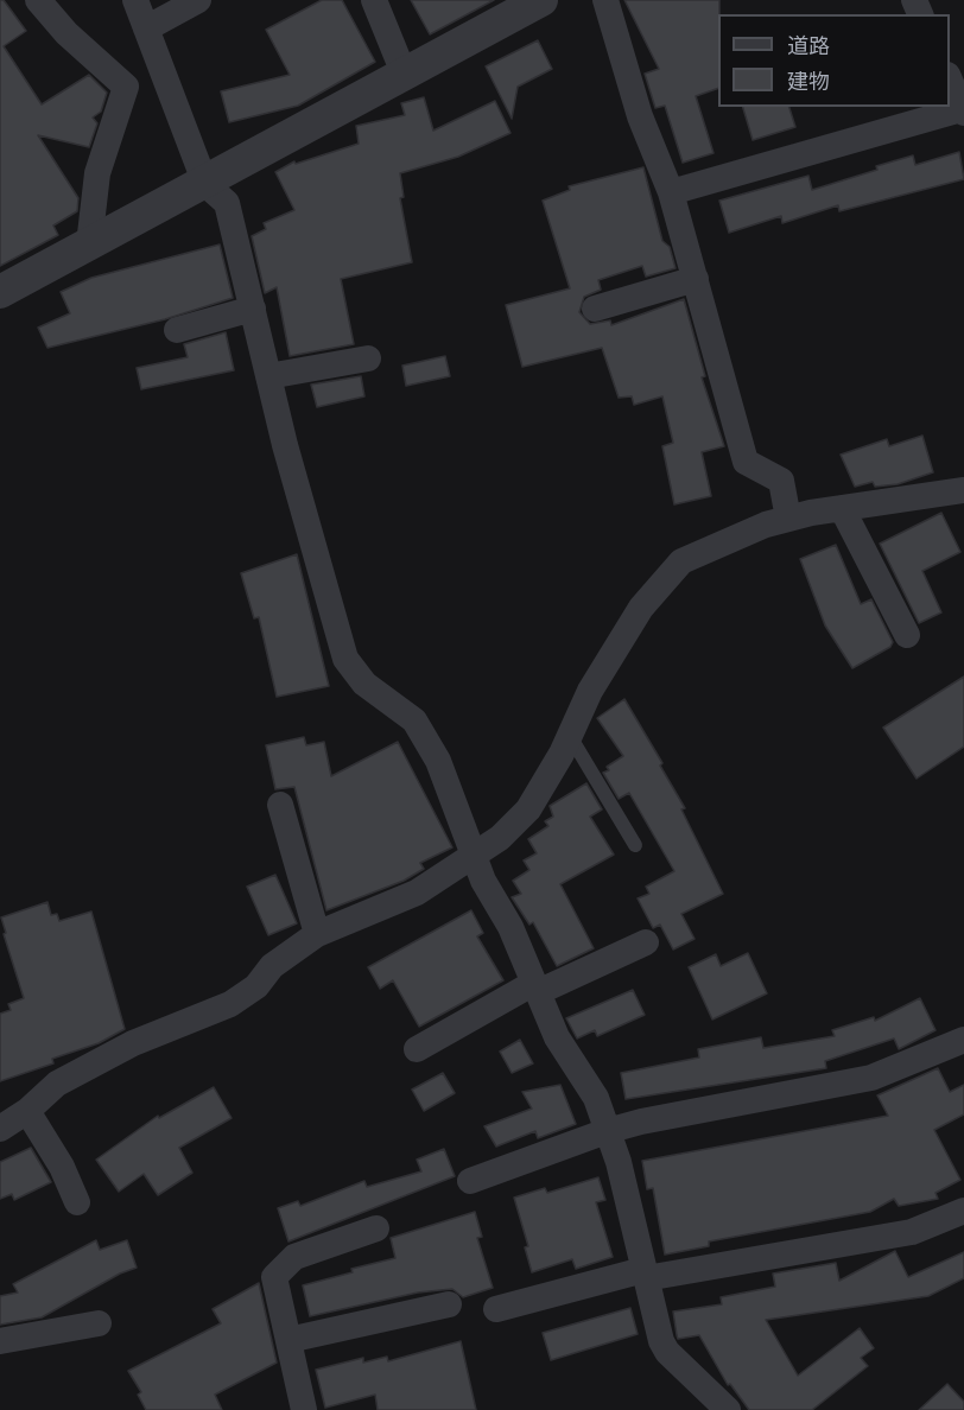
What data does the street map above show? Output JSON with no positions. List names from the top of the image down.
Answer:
{
  "legend": ["道路", "建物"]
}
